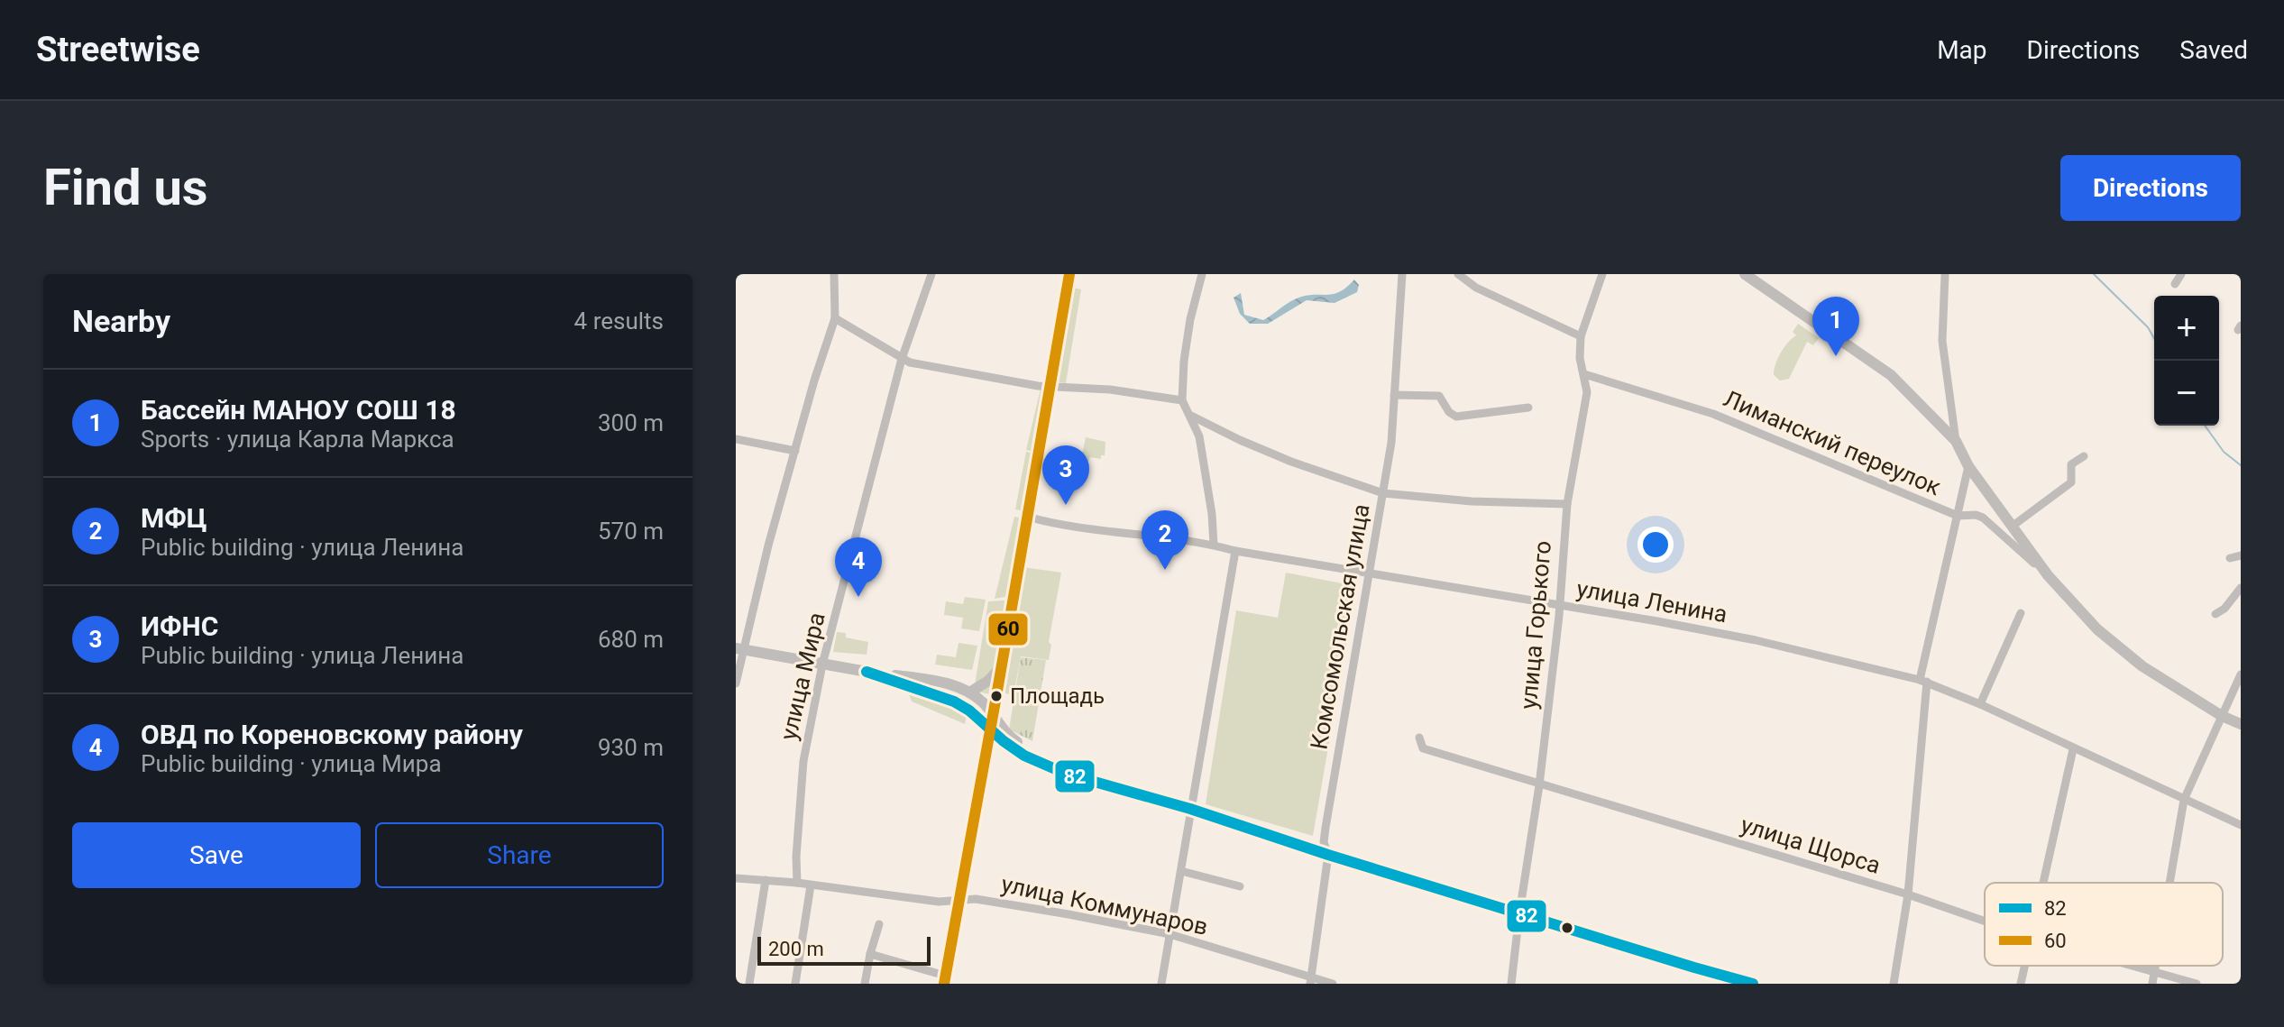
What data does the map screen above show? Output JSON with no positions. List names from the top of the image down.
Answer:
{
  "streets": {
    "street": [
      "Лиманский переулок",
      "улица Ленина",
      "улица Горького",
      "Комсомольская улица",
      "улица Мира",
      "улица Щорса",
      "улица Коммунаров"
    ]
  },
  "crossings": [
    ["Лиманский переулок", "улица Горького"],
    ["улица Ленина", "улица Горького"],
    ["улица Ленина", "Комсомольская улица"],
    ["улица Горького", "улица Щорса"],
    ["Комсомольская улица", "улица Коммунаров"],
    ["улица Мира", "улица Коммунаров"]
  ],
  "places": ["Площадь"],
  "lines": ["transit line 60", "transit line 82"],
  "legend": ["82", "60"],
  "scale_bar": "200 m",
  "page": {
    "header": "Streetwise",
    "nav": ["Map", "Directions", "Saved"],
    "buttons": [
      "Directions",
      ["Save", "Share"]
    ],
    "title": "Find us",
    "heading": ["Nearby", "4 results"],
    "map_buttons": ["+", "−"],
    "pins": [
      "1",
      "3",
      "2",
      "4"
    ],
    "list": [
      {
        "mark": "1",
        "name": "Бассейн МАНОУ СОШ 18",
        "note": "Sports · улица Карла Маркса",
        "value": "300 m"
      },
      {
        "mark": "2",
        "name": "МФЦ",
        "note": "Public building · улица Ленина",
        "value": "570 m"
      },
      {
        "mark": "3",
        "name": "ИФНС",
        "note": "Public building · улица Ленина",
        "value": "680 m"
      },
      {
        "mark": "4",
        "name": "ОВД по Кореновскому району",
        "note": "Public building · улица Мира",
        "value": "930 m"
      }
    ],
    "scale": "200 m"
  }
}
